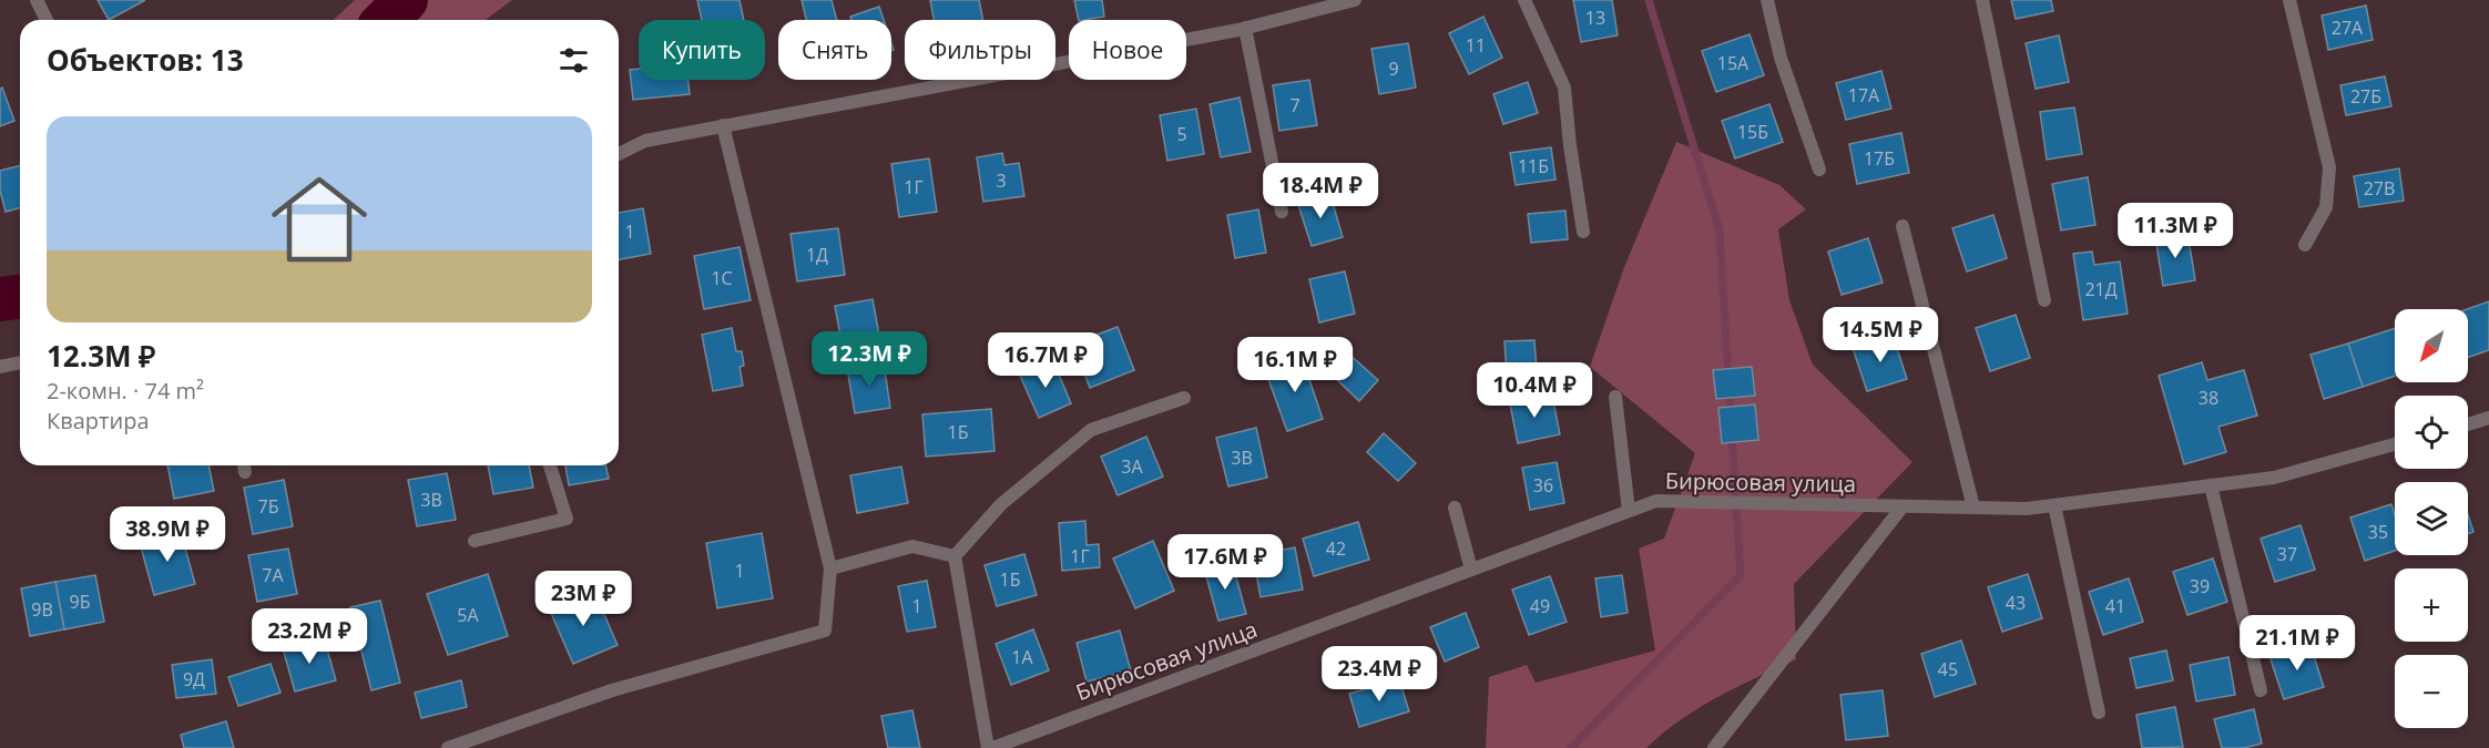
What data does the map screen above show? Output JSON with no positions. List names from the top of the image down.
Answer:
{
  "streets": {
    "street": ["Бирюсовая улица"]
  },
  "house_numbers": [
    "13",
    "27А",
    "11",
    "15А",
    "9",
    "17А",
    "27Б",
    "7",
    "15Б",
    "5",
    "17Б",
    "11Б",
    "3",
    "1Г",
    "27В",
    "1",
    "1Д",
    "1С",
    "21Д",
    "38",
    "1Б",
    "3В",
    "3А",
    "36",
    "3В",
    "7Б",
    "35",
    "42",
    "37",
    "1Г",
    "1",
    "7А",
    "1Б",
    "39",
    "9Б",
    "43",
    "1",
    "49",
    "41",
    "9В",
    "5А",
    "1А",
    "45",
    "9Д"
  ],
  "north": "bottom left",
  "page": {
    "chip": [
      "Купить",
      "Снять",
      "Фильтры",
      "Новое"
    ],
    "heading": "Объектов: 13",
    "list": [
      {
        "name": "12.3M ₽",
        "note": "2-комн. · 74 m² · Квартира"
      }
    ],
    "price": [
      "18.4M ₽",
      "11.3M ₽",
      "14.5M ₽",
      "12.3M ₽",
      "16.7M ₽",
      "16.1M ₽",
      "10.4M ₽",
      "38.9M ₽",
      "17.6M ₽",
      "23M ₽",
      "23.2M ₽",
      "21.1M ₽",
      "23.4M ₽"
    ],
    "map_buttons": ["+", "−"]
  }
}
